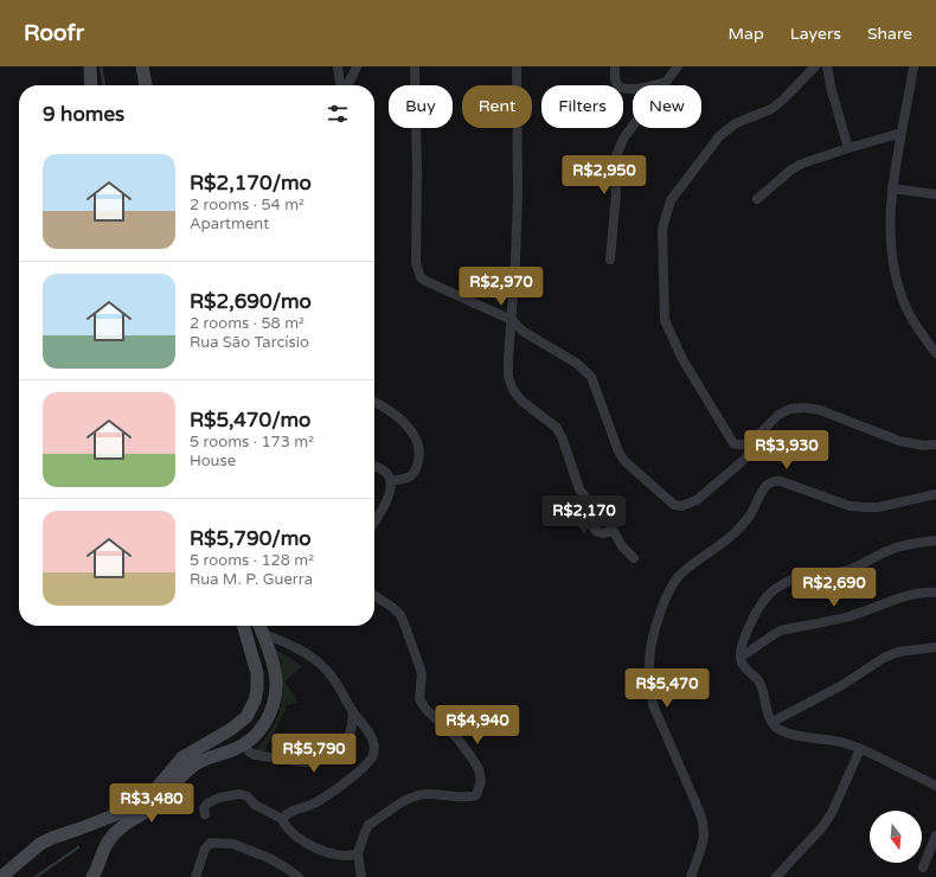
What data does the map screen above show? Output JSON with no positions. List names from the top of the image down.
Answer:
{
  "north": "bottom",
  "page": {
    "header": "Roofr",
    "nav": ["Map", "Layers", "Share"],
    "chip": [
      "Buy",
      "Rent",
      "Filters",
      "New"
    ],
    "heading": "9 homes",
    "list": [
      {
        "name": "R$2,170/mo",
        "note": "2 rooms · 54 m² · Apartment"
      },
      {
        "name": "R$2,690/mo",
        "note": "2 rooms · 58 m² · Rua São Tarcísio"
      },
      {
        "name": "R$5,470/mo",
        "note": "5 rooms · 173 m² · House"
      },
      {
        "name": "R$5,790/mo",
        "note": "5 rooms · 128 m² · Rua M. P. Guerra"
      }
    ],
    "price": [
      "R$2,950",
      "R$2,970",
      "R$3,930",
      "R$2,170",
      "R$2,690",
      "R$5,470",
      "R$4,940",
      "R$5,790",
      "R$3,480"
    ]
  }
}
